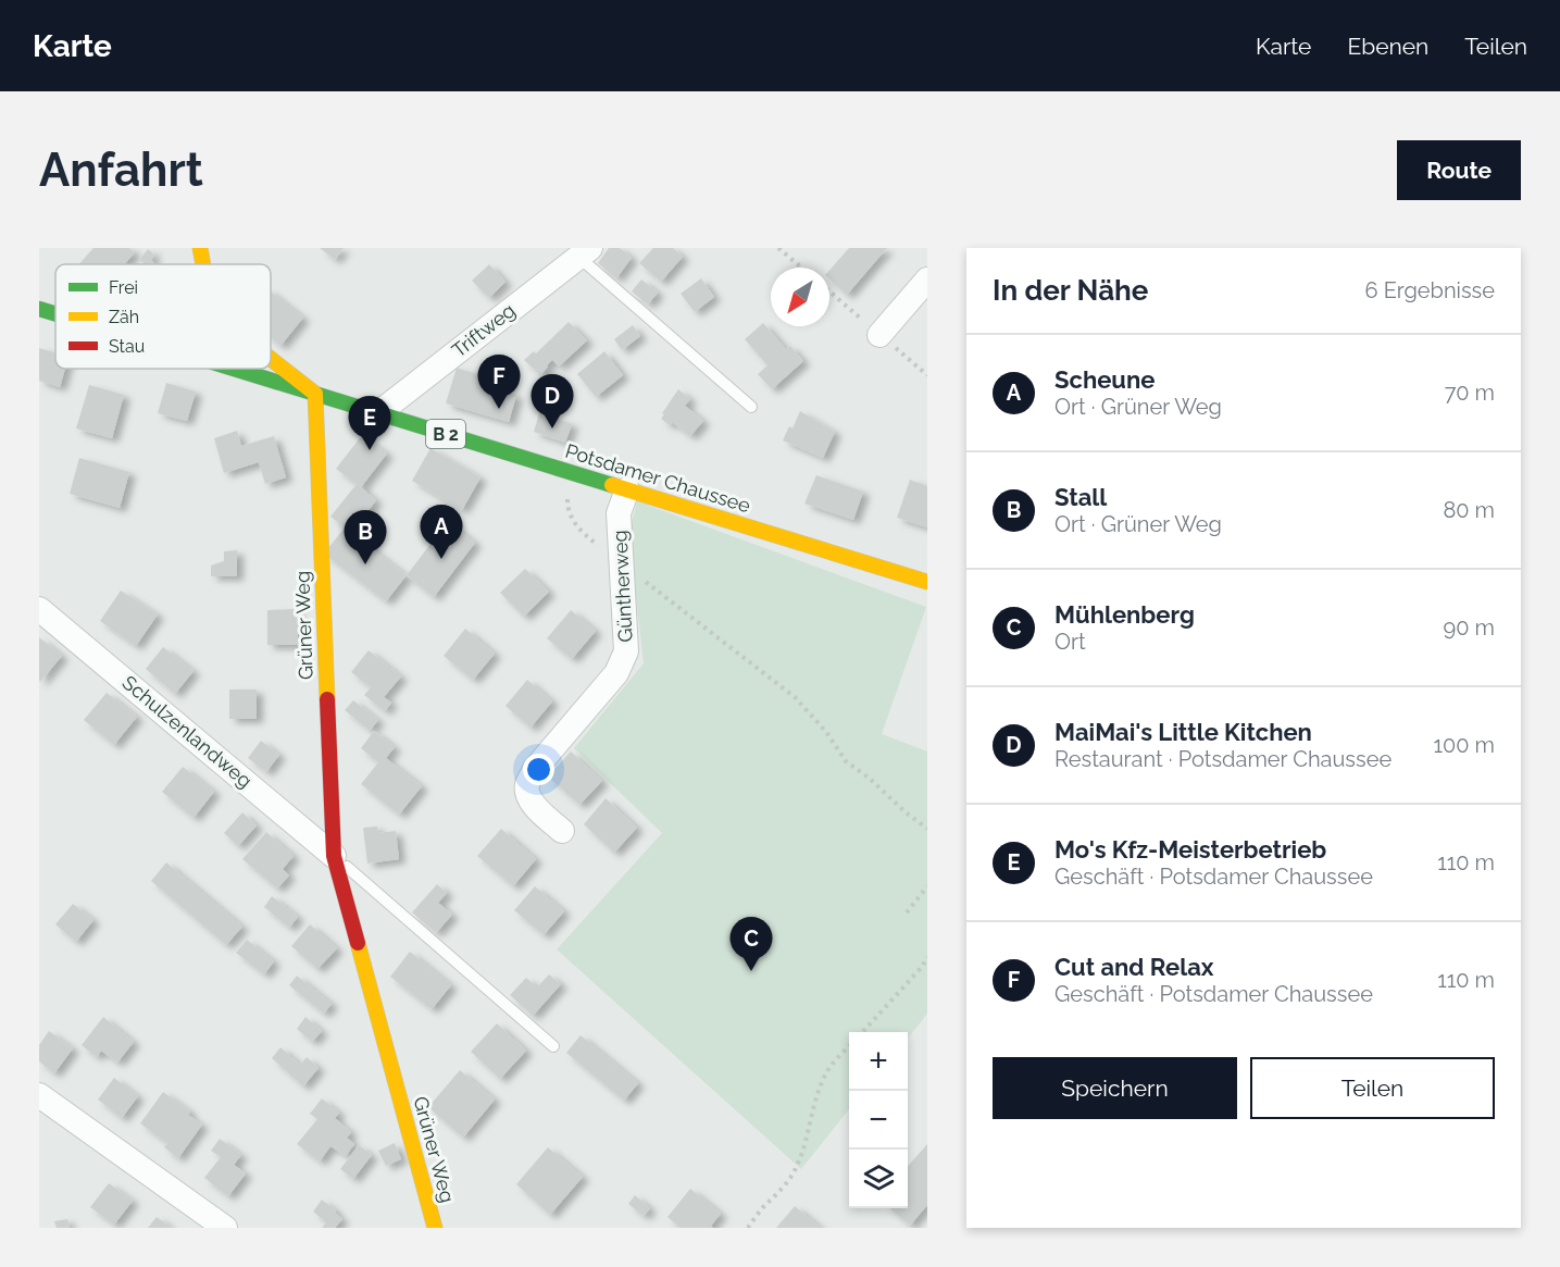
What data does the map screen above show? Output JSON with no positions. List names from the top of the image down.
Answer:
{
  "streets": {
    "street": [
      "Triftweg",
      "B 2",
      "Potsdamer Chaussee",
      "Güntherweg",
      "Grüner Weg",
      "Schulzenlandweg"
    ]
  },
  "crossings": [
    ["Triftweg", "Potsdamer Chaussee"],
    ["Potsdamer Chaussee", "Güntherweg"],
    ["Potsdamer Chaussee", "Grüner Weg"],
    ["Grüner Weg", "Schulzenlandweg"]
  ],
  "legend": ["Frei", "Zäh", "Stau"],
  "north": "bottom left",
  "page": {
    "header": "Karte",
    "nav": ["Karte", "Ebenen", "Teilen"],
    "buttons": [
      "Route",
      ["Speichern", "Teilen"]
    ],
    "title": "Anfahrt",
    "heading": ["In der Nähe", "6 Ergebnisse"],
    "list": [
      {
        "mark": "A",
        "name": "Scheune",
        "note": "Ort · Grüner Weg",
        "value": "70 m"
      },
      {
        "mark": "B",
        "name": "Stall",
        "note": "Ort · Grüner Weg",
        "value": "80 m"
      },
      {
        "mark": "C",
        "name": "Mühlenberg",
        "note": "Ort",
        "value": "90 m"
      },
      {
        "mark": "D",
        "name": "MaiMai's Little Kitchen",
        "note": "Restaurant · Potsdamer Chaussee",
        "value": "100 m"
      },
      {
        "mark": "E",
        "name": "Mo's Kfz-Meisterbetrieb",
        "note": "Geschäft · Potsdamer Chaussee",
        "value": "110 m"
      },
      {
        "mark": "F",
        "name": "Cut and Relax",
        "note": "Geschäft · Potsdamer Chaussee",
        "value": "110 m"
      }
    ],
    "pins": [
      "F",
      "D",
      "E",
      "A",
      "B",
      "C"
    ],
    "map_buttons": ["+", "−"]
  }
}
